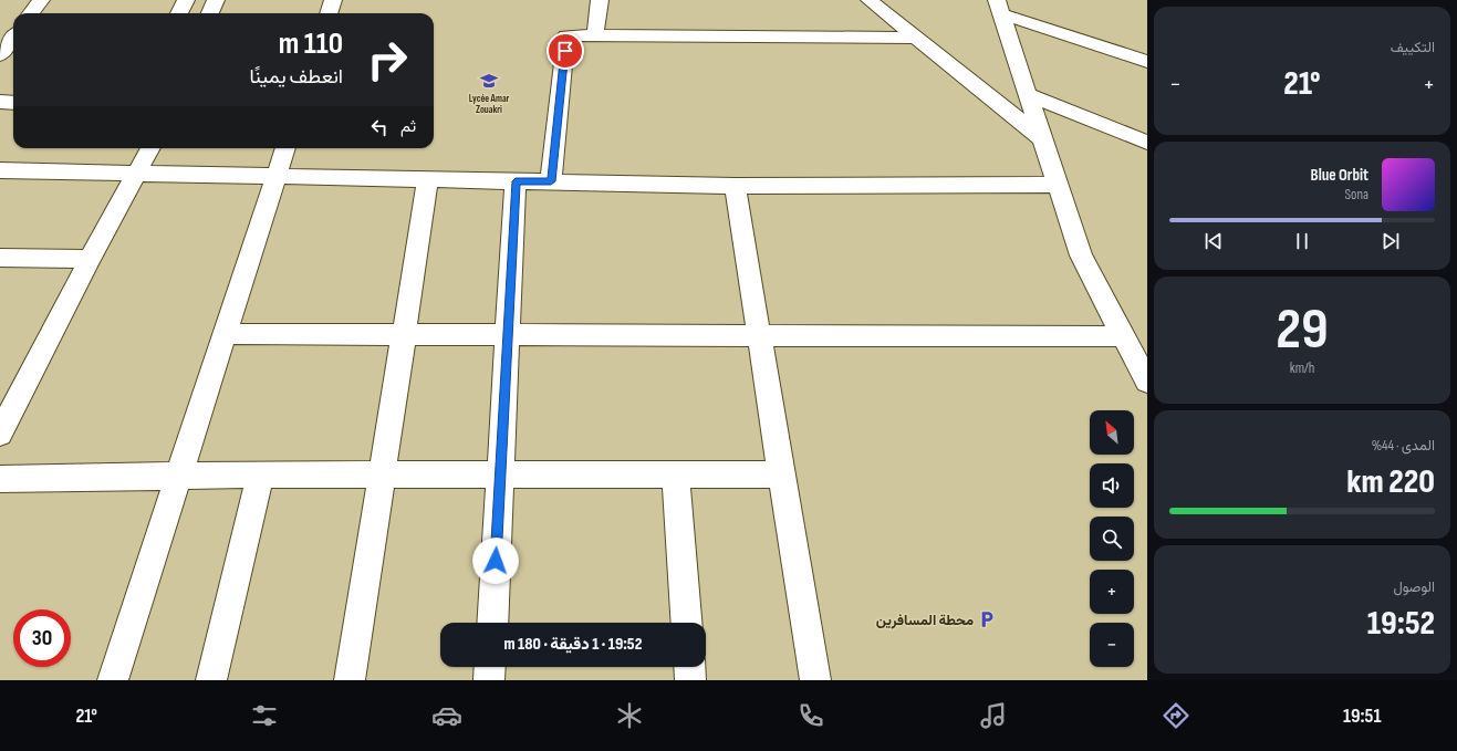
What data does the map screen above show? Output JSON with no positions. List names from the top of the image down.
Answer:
{
  "places": {
    "school or university": ["Lycée Amar Zouakri"],
    "parking": ["محطة المسافرين"]
  },
  "north": "top left",
  "page": {
    "tile": [
      "التكييف",
      ["29", "km/h"],
      ["المدى · 44%", "220 km"],
      ["الوصول", "19:52"]
    ],
    "turn": ["110 m", "انعطف يمينًا"],
    "heat": ["−", "21°", "+"],
    "then": "ثم",
    "song": ["Blue Orbit", "Sona"],
    "map_buttons": ["+", "−"],
    "limit": "30",
    "trip": "19:52 · 1 دقيقة · 180 m",
    "tabs": ["19:51", "21°"]
  }
}
